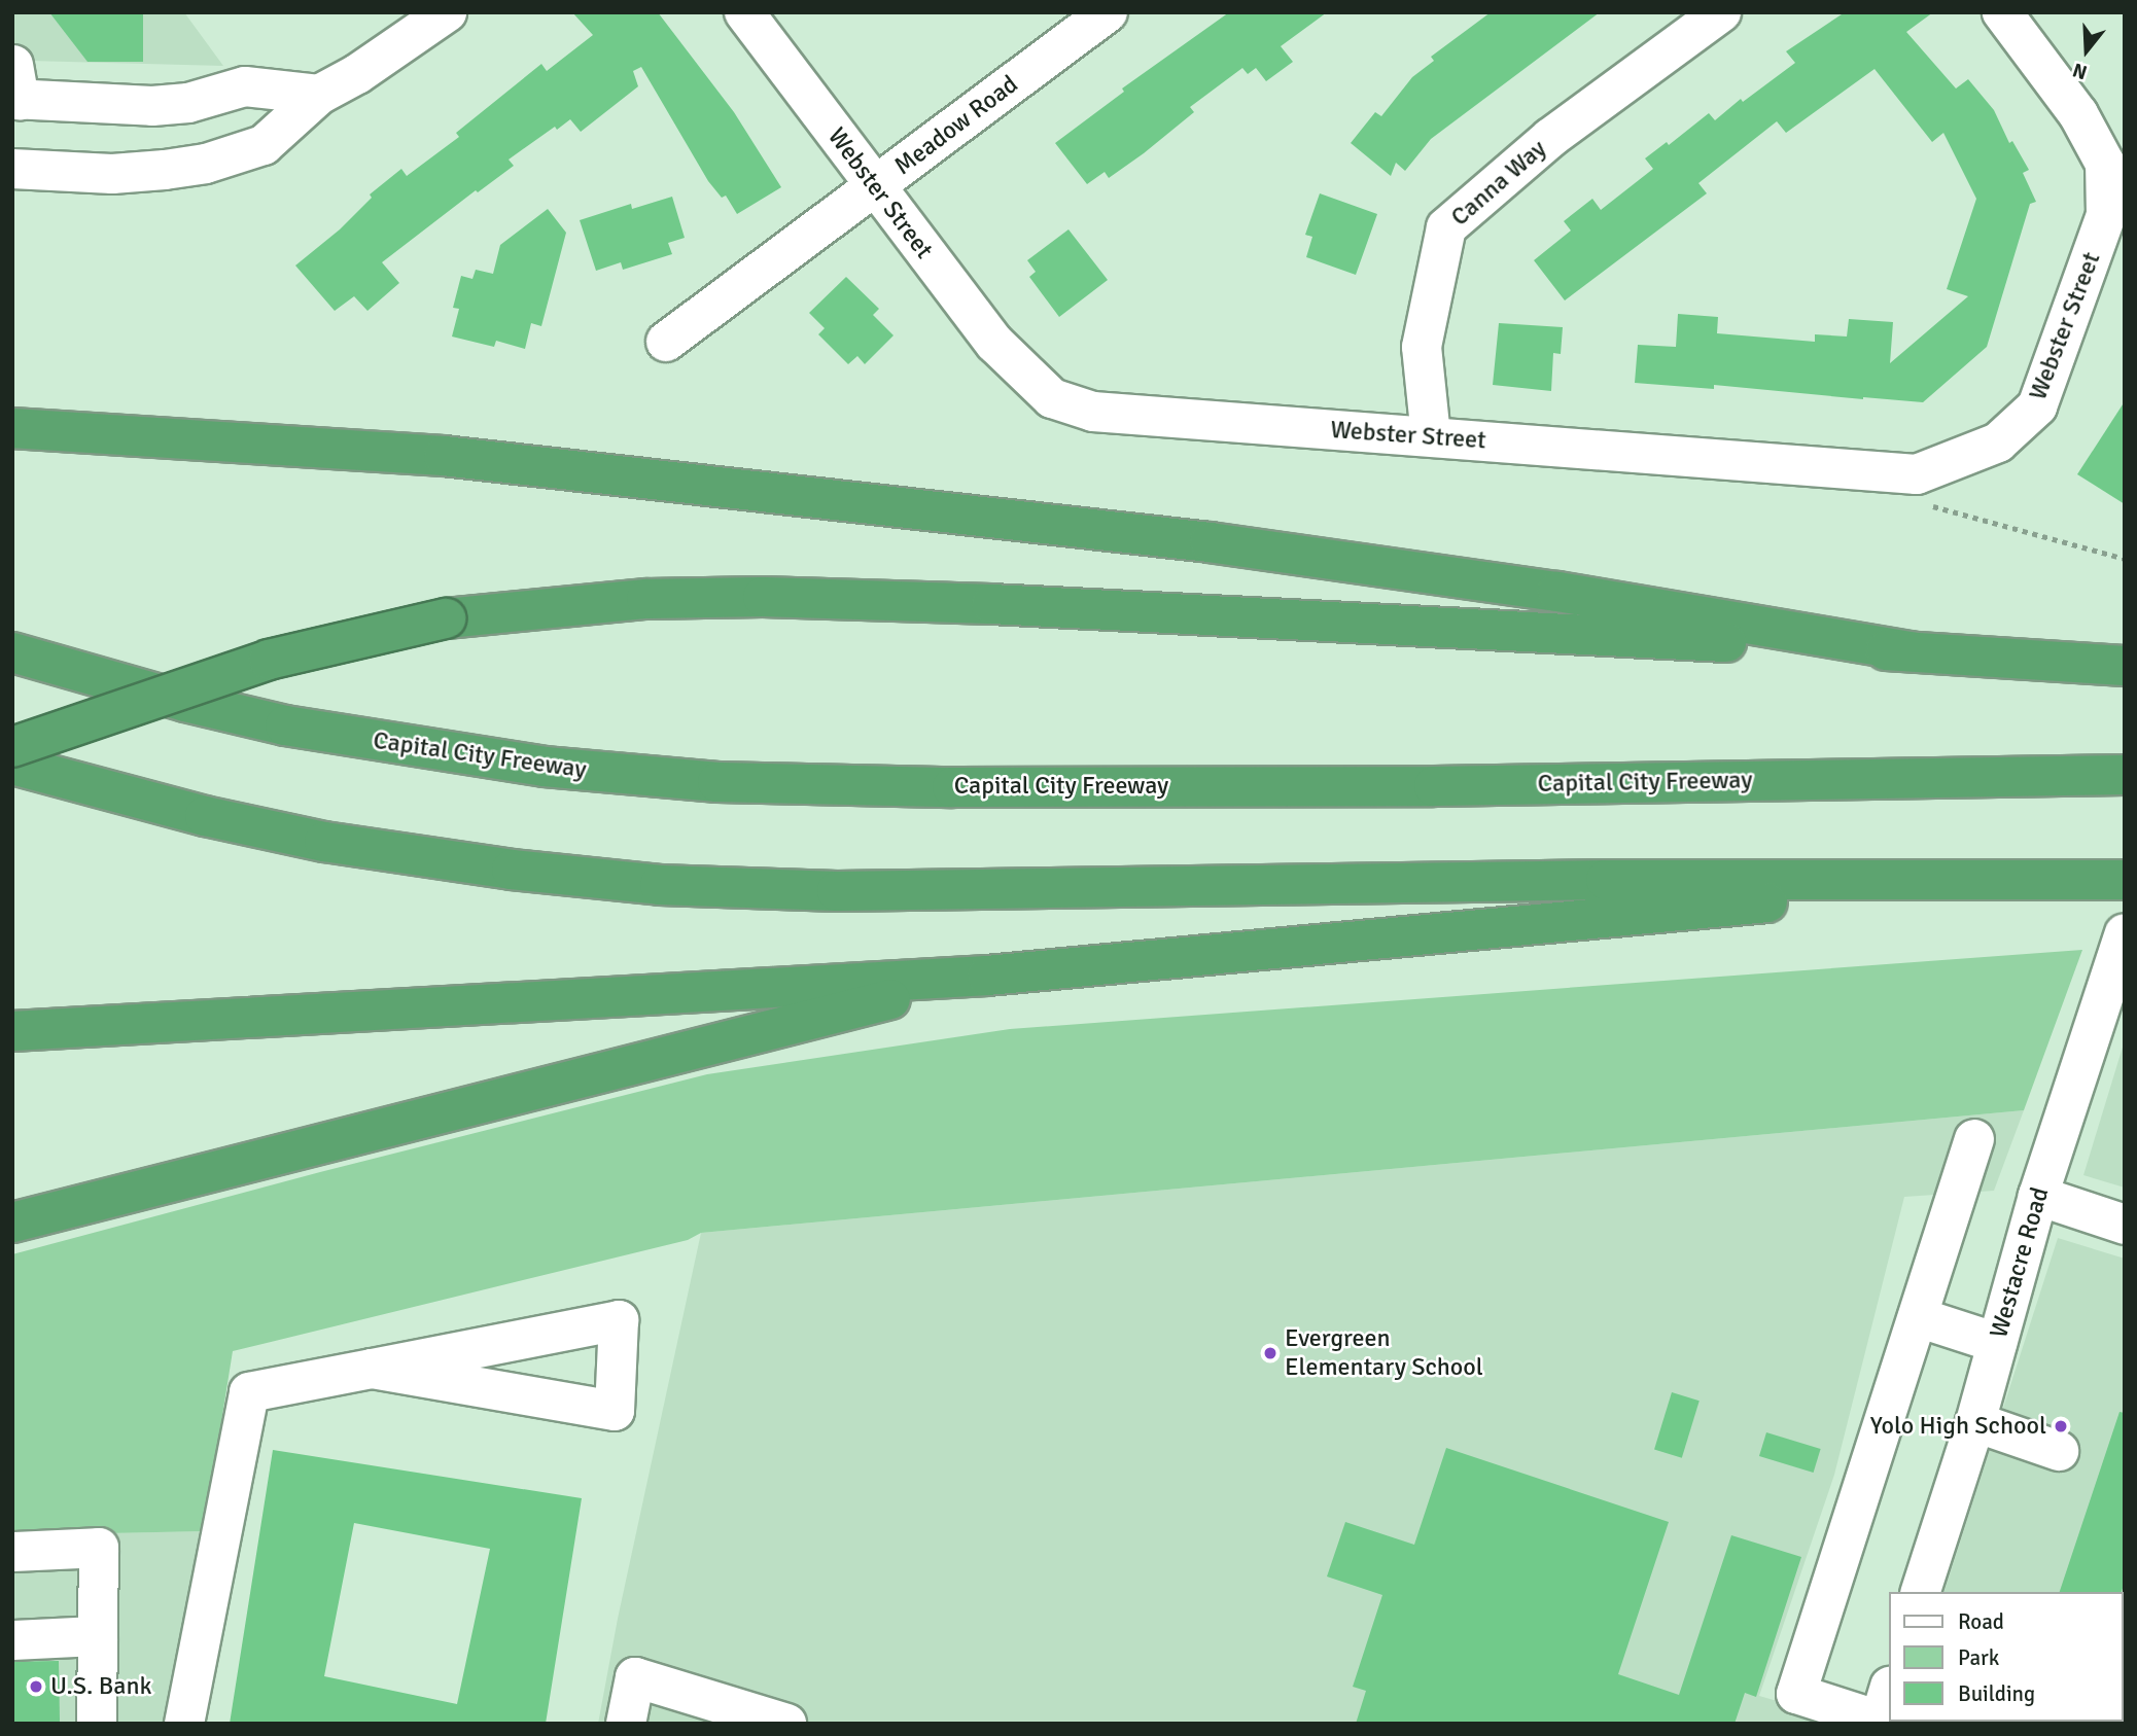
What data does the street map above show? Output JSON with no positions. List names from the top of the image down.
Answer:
{
  "streets": {
    "highway": ["Capital City Freeway"],
    "street": [
      "Meadow Road",
      "Canna Way",
      "Webster Street",
      "Westacre Road"
    ]
  },
  "crossings": [
    ["Meadow Road", "Webster Street"],
    ["Canna Way", "Webster Street"]
  ],
  "places": ["Evergreen Elementary School", "Yolo High School", "U.S. Bank"],
  "legend": ["Road", "Park", "Building"],
  "north": "bottom"
}
